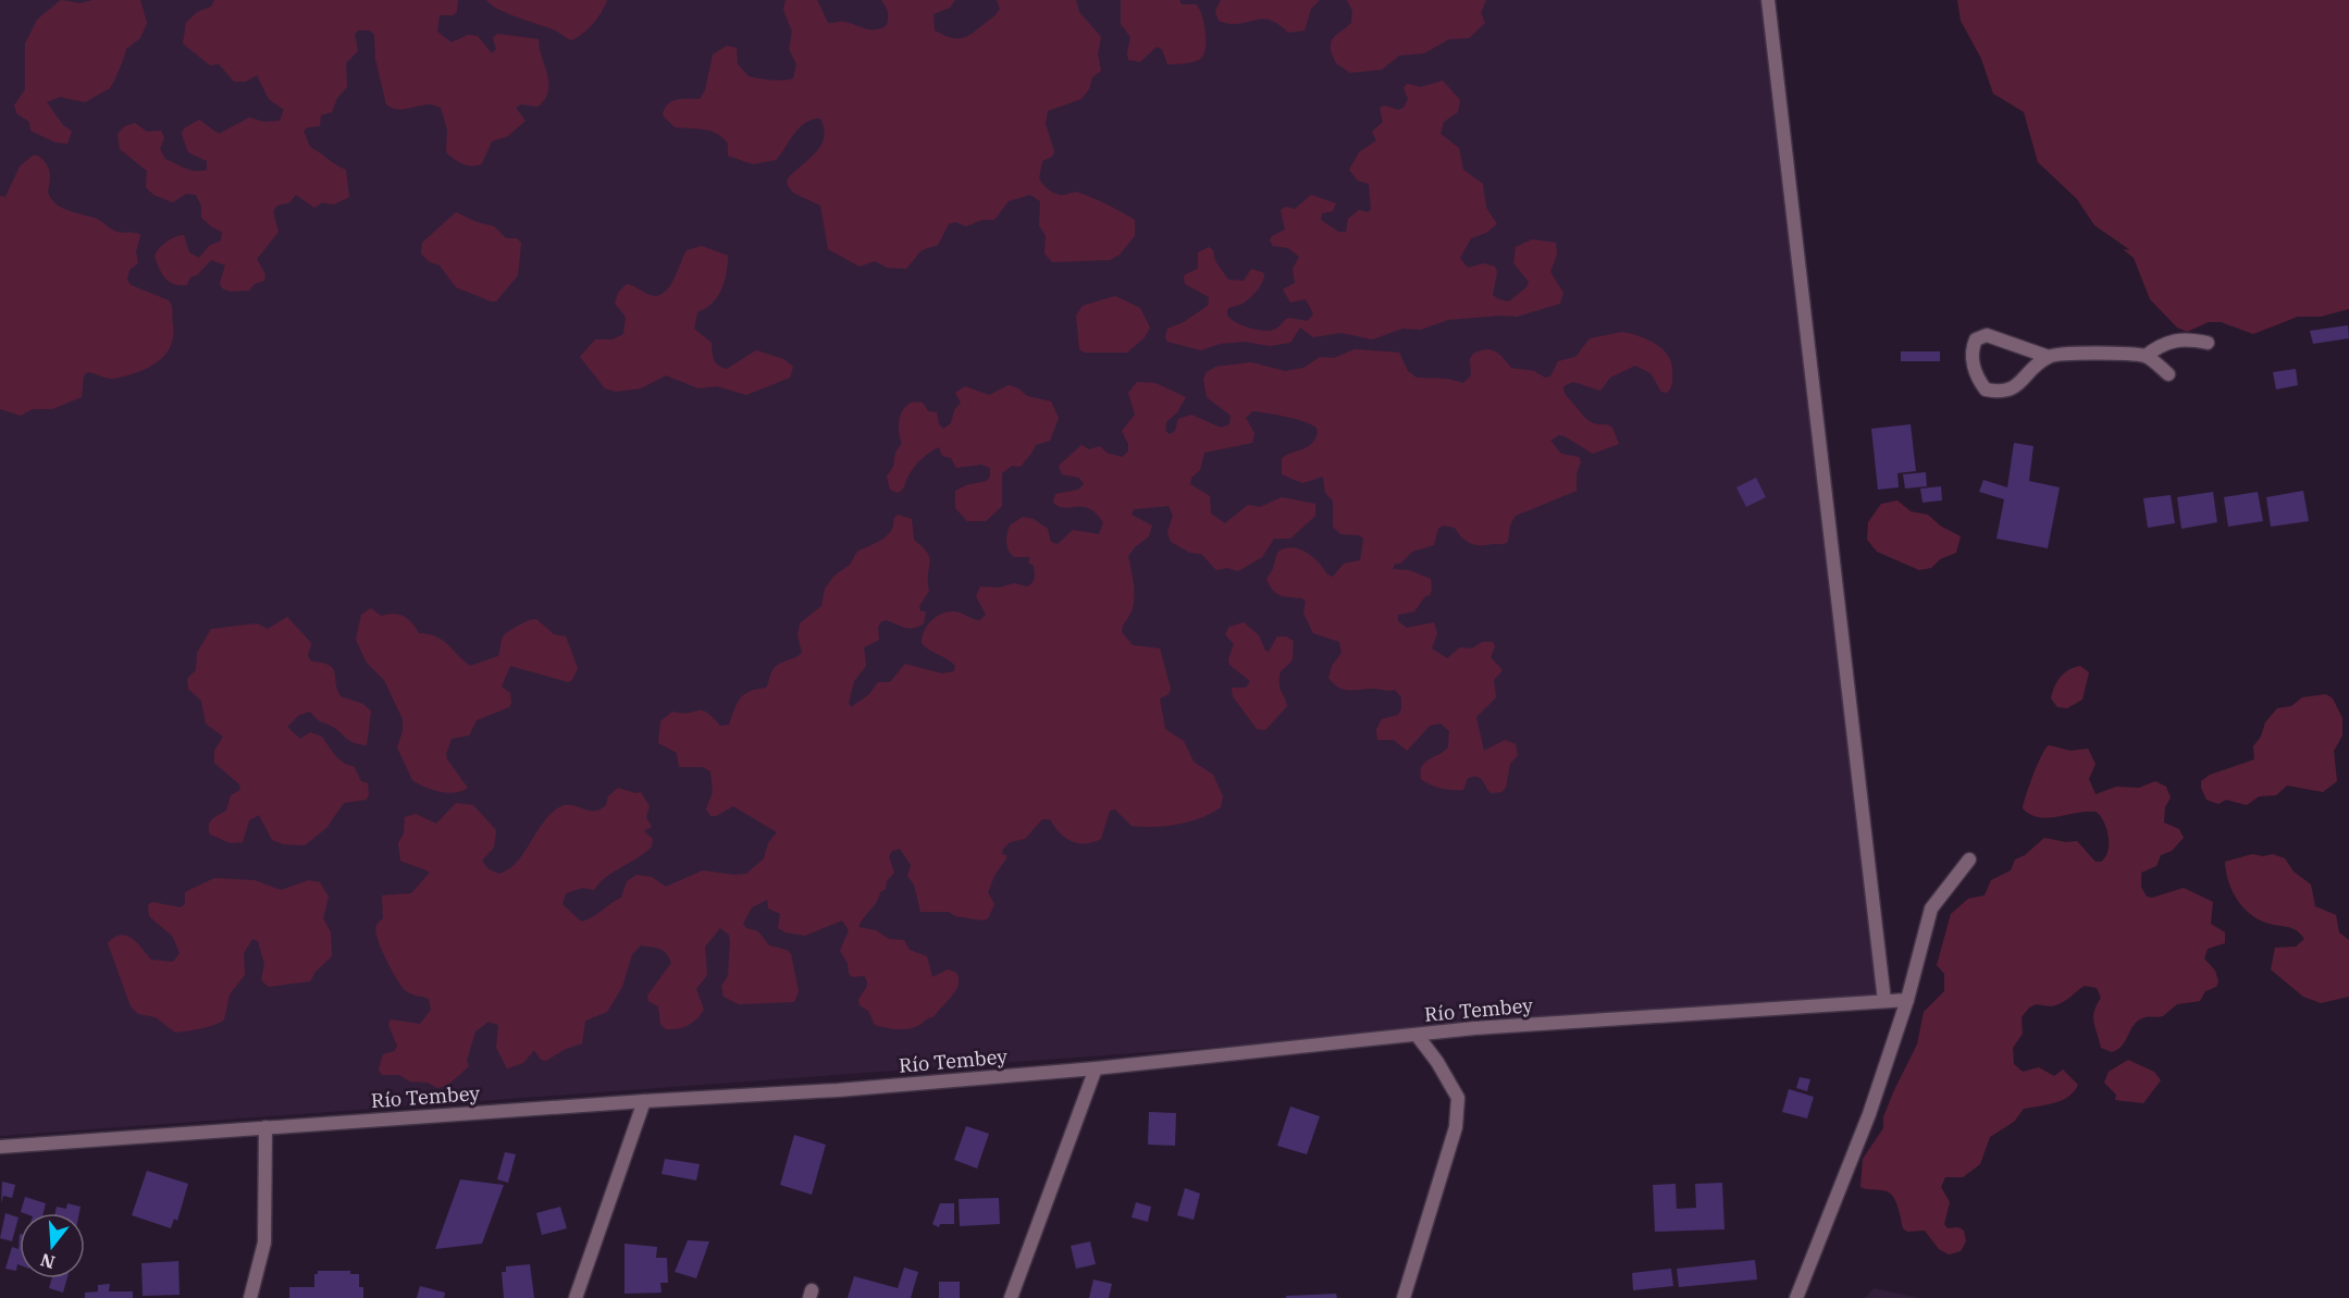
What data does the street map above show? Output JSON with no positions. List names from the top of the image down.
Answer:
{
  "streets": {
    "street": ["Río Tembey"]
  },
  "north": "bottom"
}
